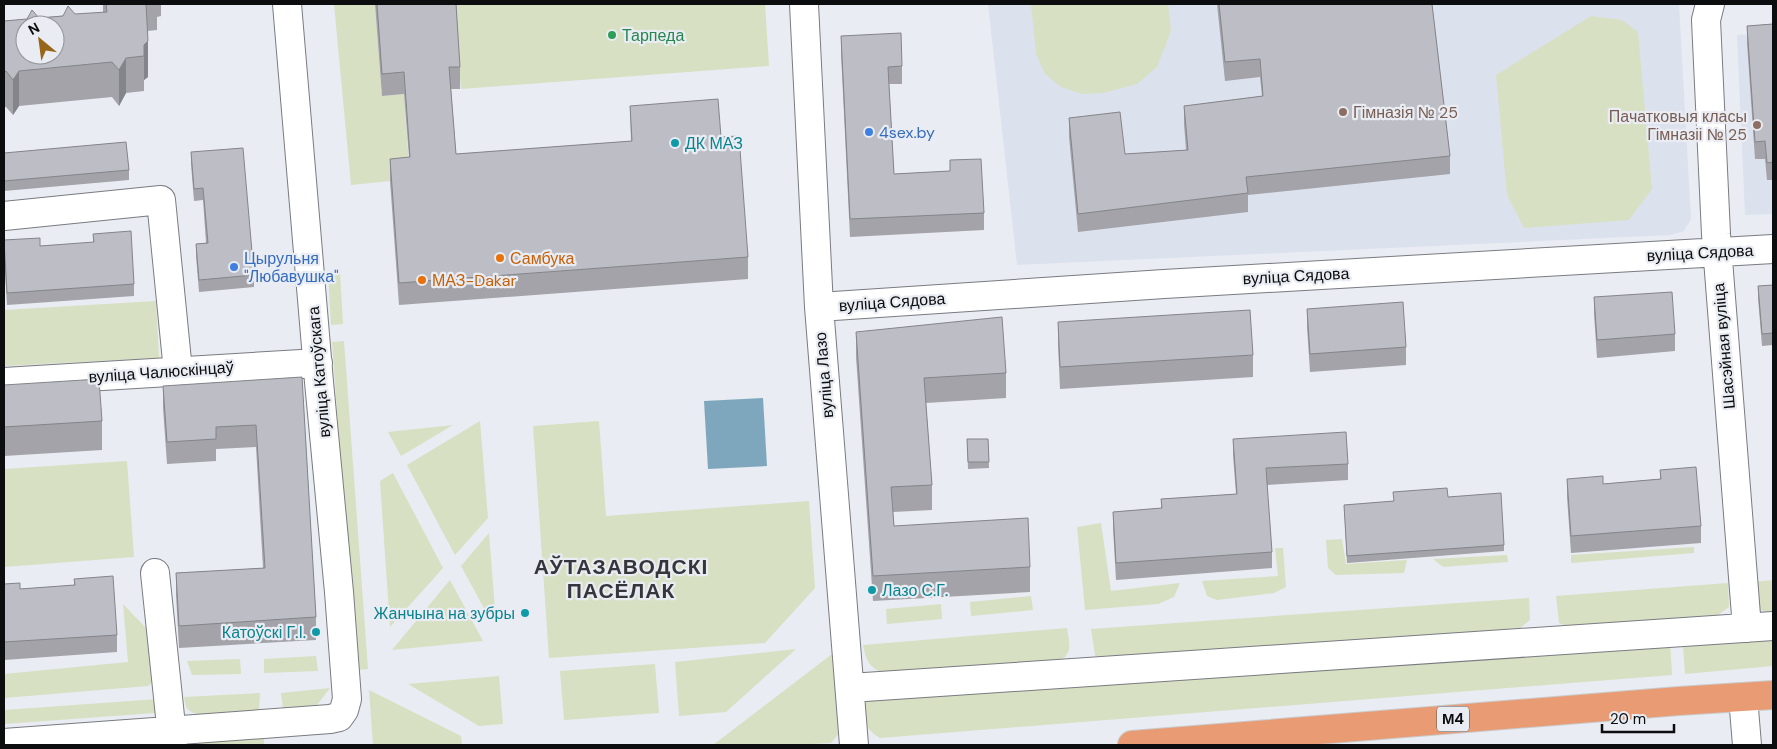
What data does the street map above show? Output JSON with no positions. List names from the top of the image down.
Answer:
{
  "streets": {
    "main road": ["М4"],
    "street": [
      "вуліца Сядова",
      "Шасэйная вуліца",
      "вуліца Чалюскінцаў",
      "вуліца Катоўскага",
      "вуліца Лазо"
    ]
  },
  "crossings": [
    ["вуліца Сядова", "Шасэйная вуліца"],
    ["вуліца Сядова", "вуліца Лазо"],
    ["вуліца Чалюскінцаў", "вуліца Катоўскага"]
  ],
  "districts": ["АЎТАЗАВОДСКІ ПАСЁЛАК"],
  "places": [
    "Тарпеда",
    "Гімназія № 25",
    "Пачатковыя класы Гімназіі № 25",
    "4sex.by",
    "ДК МАЗ",
    "Самбука",
    "Цырульня \"Любавушка\"",
    "МАЗ-Dakar",
    "Лазо С.Г.",
    "Жанчына на зубры",
    "Катоўскі Г.І."
  ],
  "scale_bar": "20 m",
  "north": "top left"
}
